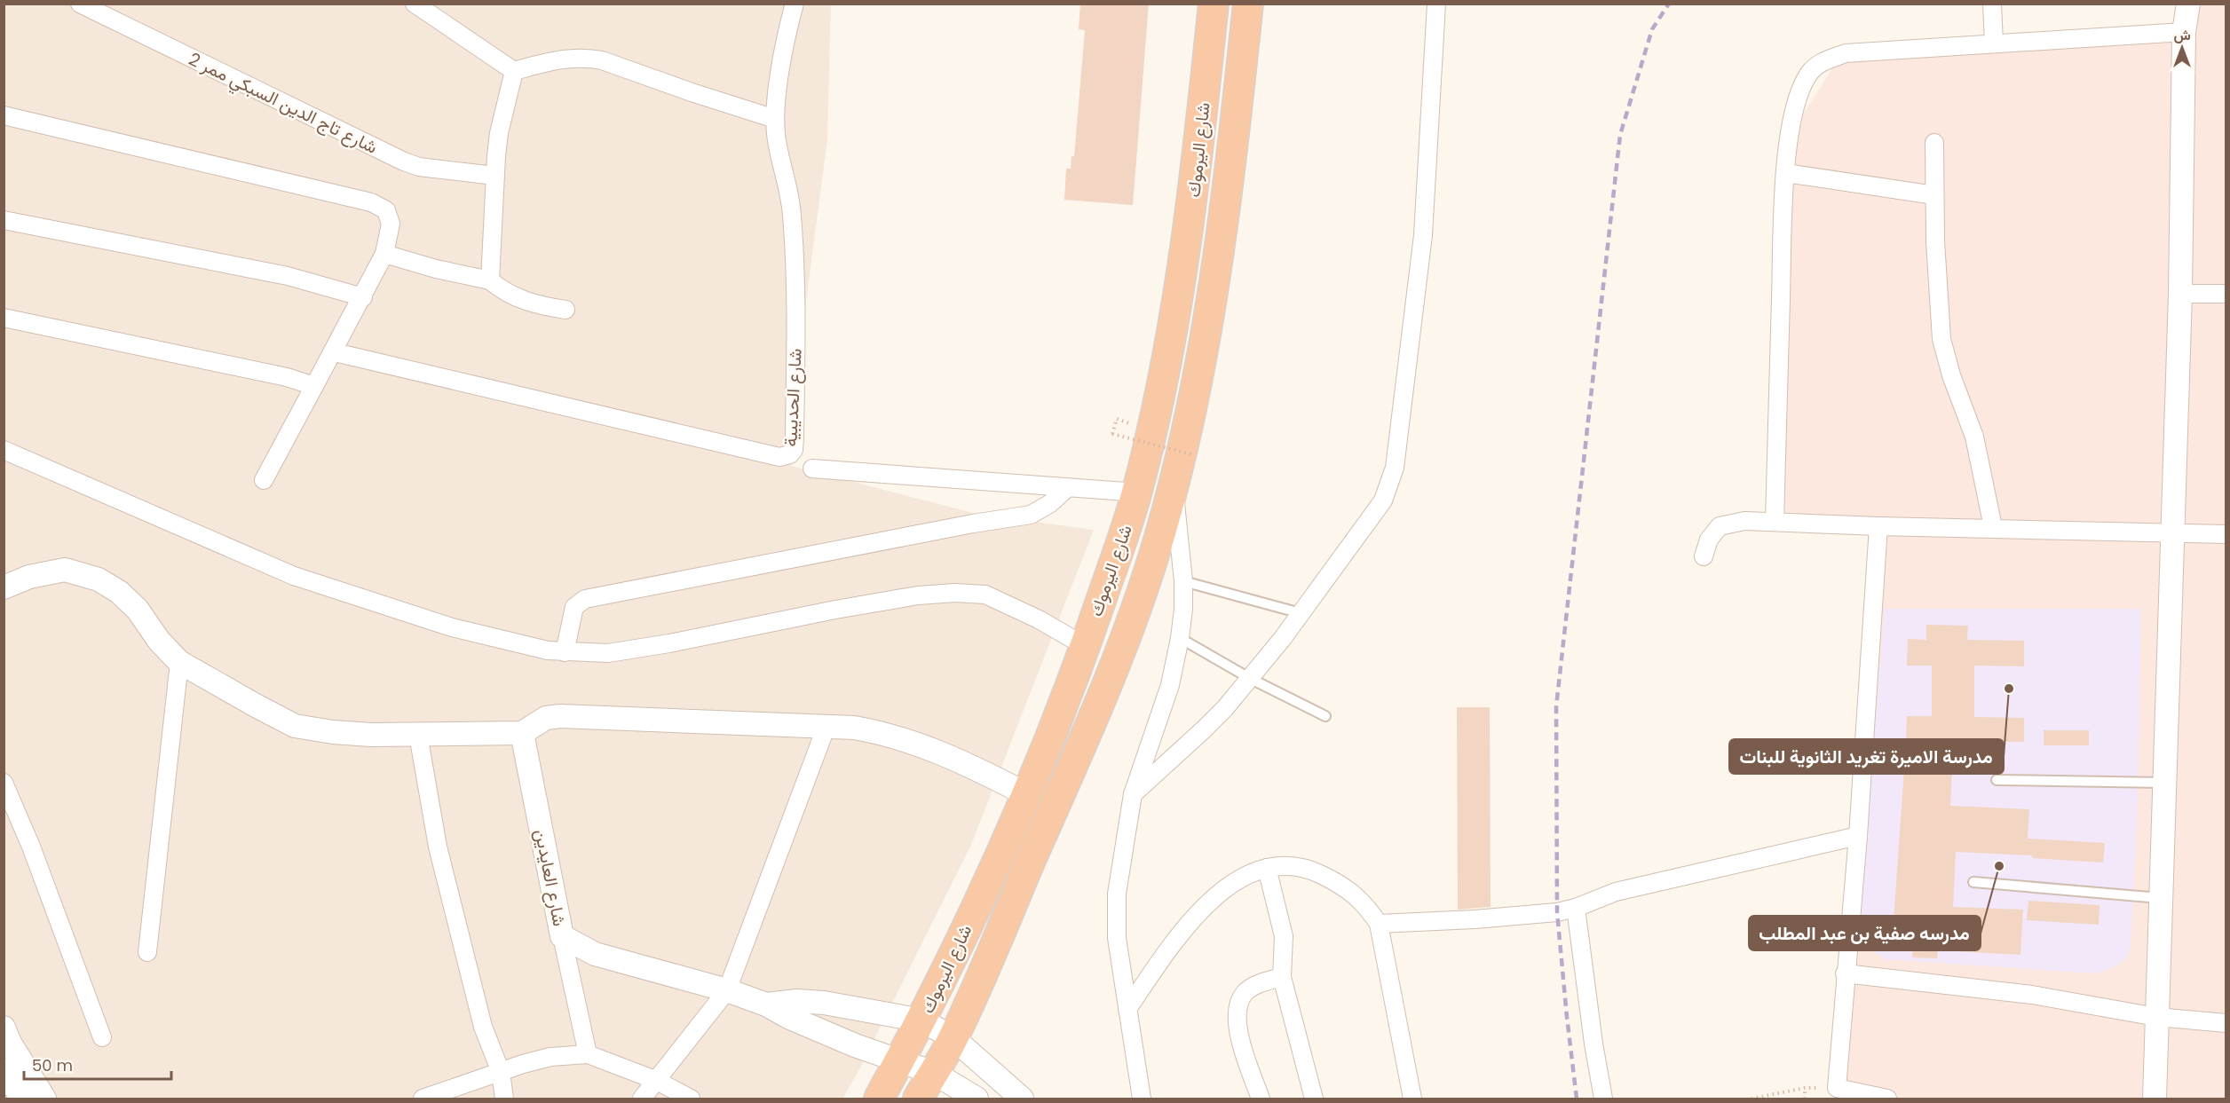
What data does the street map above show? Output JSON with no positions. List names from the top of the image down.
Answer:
{
  "streets": {
    "highway": ["شارع اليرموك"],
    "street": ["شارع تاج الدين السبكي ممر 2", "شارع الحديبية", "شارع العايدين"]
  },
  "crossings": [
    ["شارع اليرموك", "شارع العايدين"]
  ],
  "places": ["مدرسة الاميرة تغريد الثانوية للبنات", "مدرسه صفية بن عبد المطلب"],
  "scale_bar": "50 m",
  "north": "top"
}
